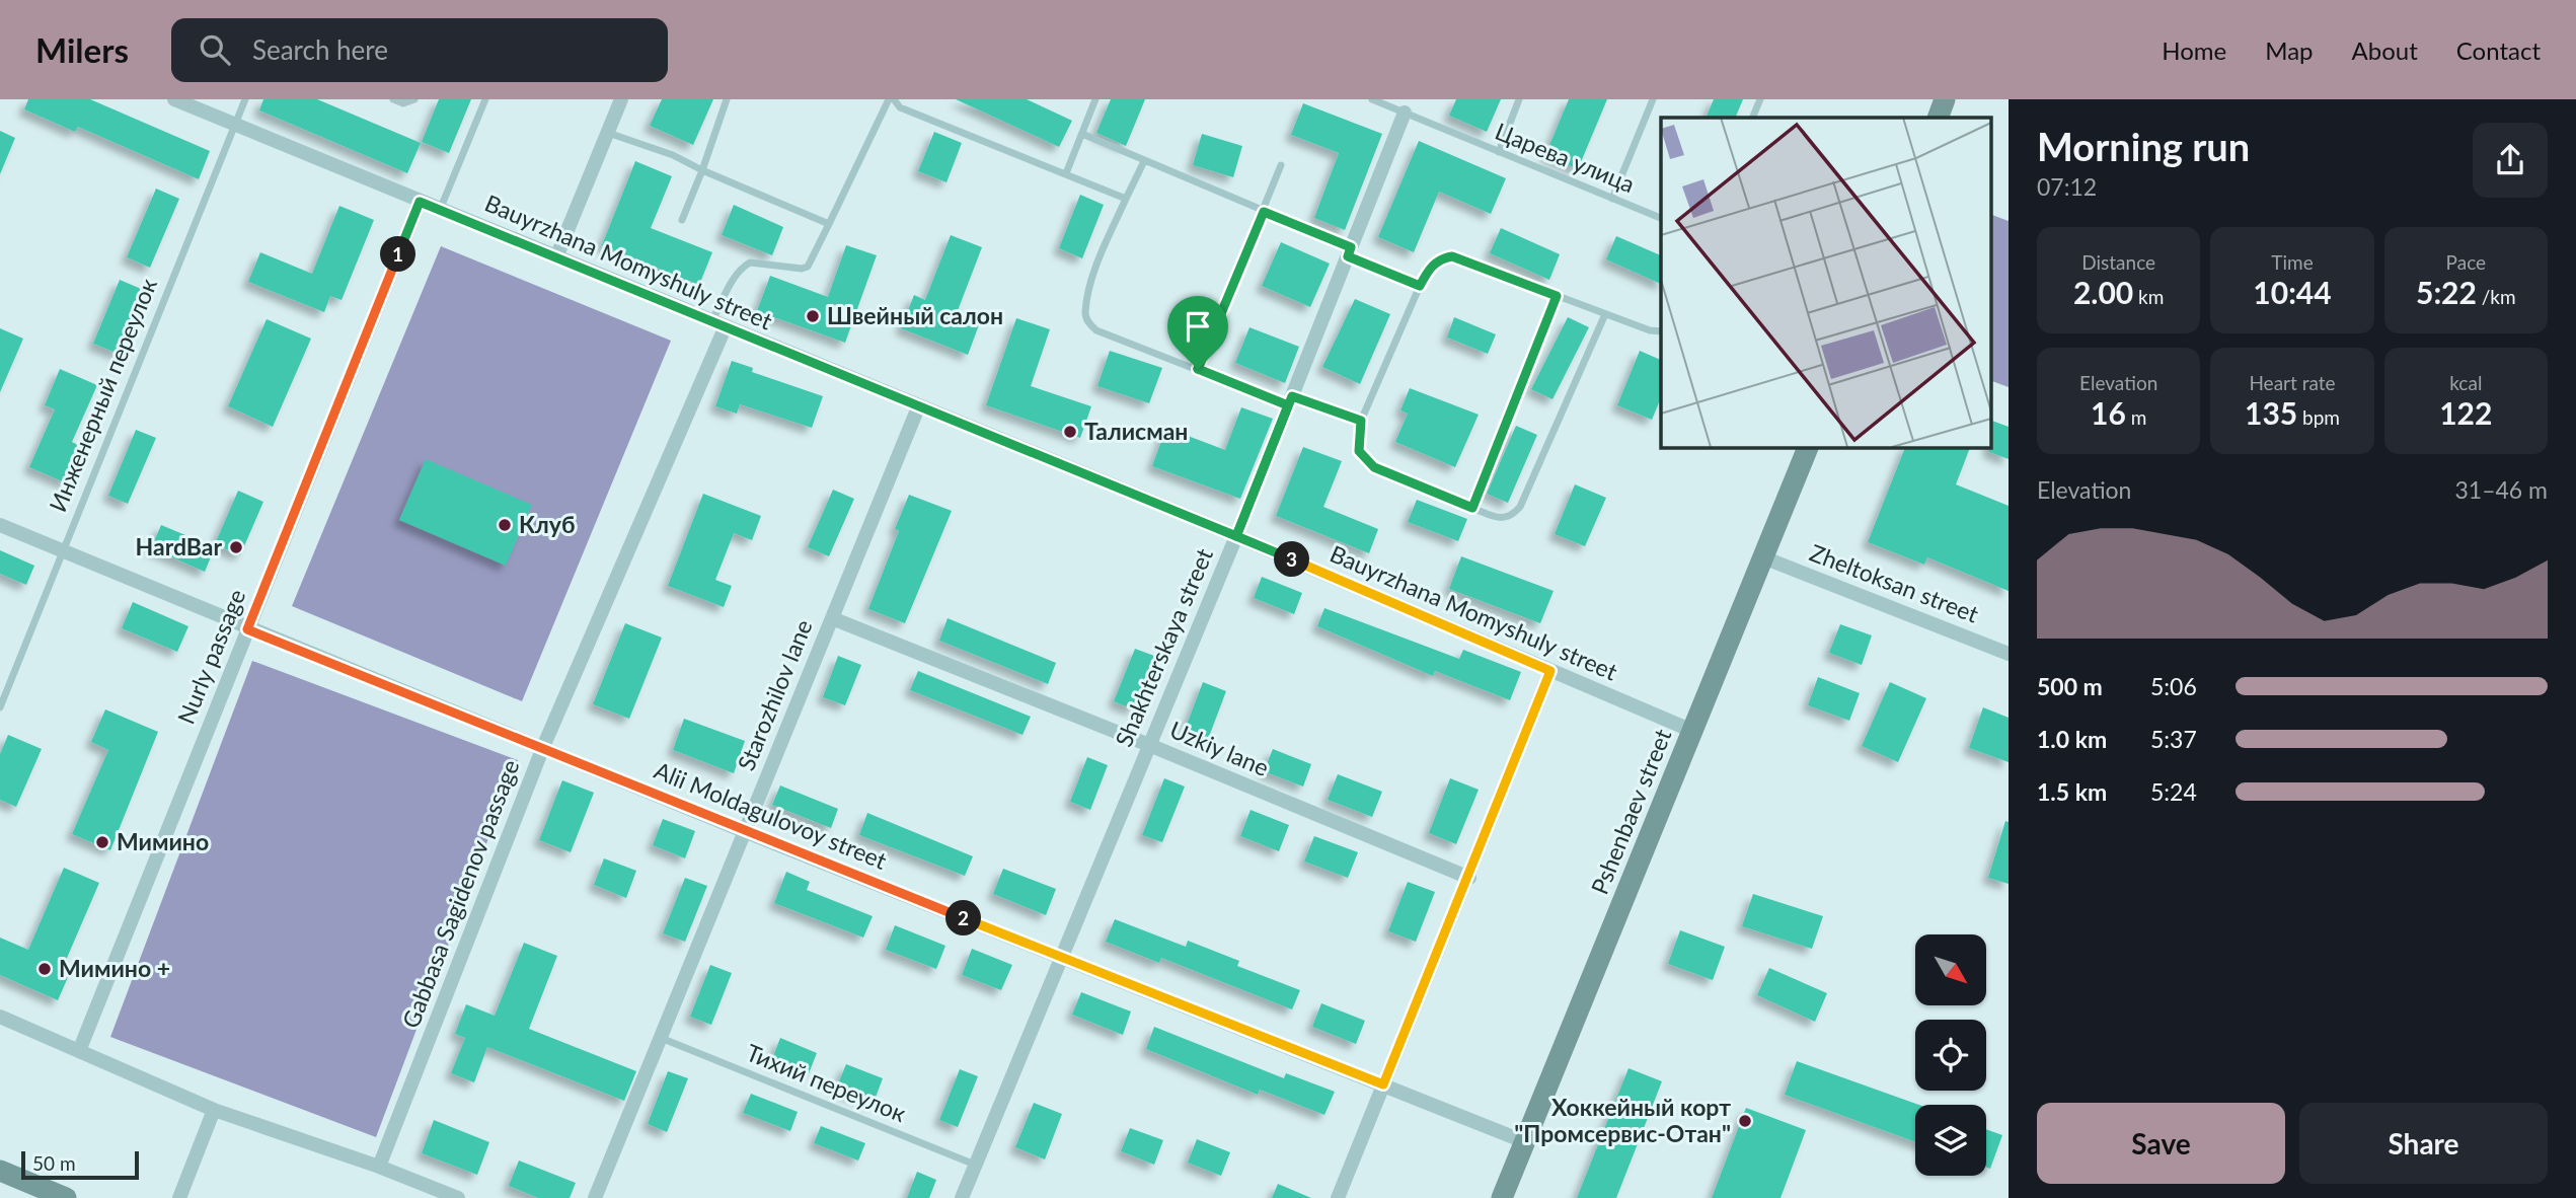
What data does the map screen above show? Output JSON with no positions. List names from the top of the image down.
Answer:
{
  "streets": {
    "street": [
      "Bauyrzhana Momyshuly street",
      "Zheltoksan street",
      "Shakhterskaya street",
      "Nurly passage",
      "Starozhilov lane",
      "Uzkiy lane",
      "Pshenbaev street",
      "Alii Moldagulovoy street",
      "Gabbasa Sagidenov passage"
    ],
    "lane": ["Царева улица", "Инженерный переулок", "Тихий переулок"]
  },
  "crossings": [
    ["Царева улица", "Shakhterskaya street"],
    ["Bauyrzhana Momyshuly street", "Инженерный переулок"],
    ["Bauyrzhana Momyshuly street", "Shakhterskaya street"],
    ["Bauyrzhana Momyshuly street", "Nurly passage"],
    ["Bauyrzhana Momyshuly street", "Starozhilov lane"],
    ["Bauyrzhana Momyshuly street", "Pshenbaev street"],
    ["Bauyrzhana Momyshuly street", "Gabbasa Sagidenov passage"],
    ["Инженерный переулок", "Alii Moldagulovoy street"],
    ["Zheltoksan street", "Pshenbaev street"],
    ["Shakhterskaya street", "Uzkiy lane"],
    ["Shakhterskaya street", "Alii Moldagulovoy street"],
    ["Shakhterskaya street", "Тихий переулок"],
    ["Nurly passage", "Alii Moldagulovoy street"],
    ["Starozhilov lane", "Uzkiy lane"],
    ["Starozhilov lane", "Alii Moldagulovoy street"],
    ["Starozhilov lane", "Тихий переулок"],
    ["Pshenbaev street", "Alii Moldagulovoy street"],
    ["Alii Moldagulovoy street", "Gabbasa Sagidenov passage"]
  ],
  "places": [
    "Швейный салон",
    "Талисман",
    "Клуб",
    "HardBar",
    "Мимино",
    "Мимино +",
    "Хоккейный корт \"Промсервис-Отан\""
  ],
  "scale_bar": "50 m",
  "north": "bottom right",
  "page": {
    "header": "Milers",
    "search": "Search here",
    "nav": [
      "Home",
      "Map",
      "About",
      "Contact"
    ],
    "heading": ["Morning run", "07:12"],
    "stats": [
      ["Distance", "2.00 km"],
      ["Time", "10:44"],
      ["Pace", "5:22 /km"],
      ["Elevation", "16 m"],
      ["Heart rate", "135 bpm"],
      ["kcal", "122"]
    ],
    "pins": ["1", "3", "2"],
    "chart": ["Elevation", "31–46 m"],
    "list": [
      {
        "name": "500 m",
        "note": "5:06"
      },
      {
        "name": "1.0 km",
        "note": "5:37"
      },
      {
        "name": "1.5 km",
        "note": "5:24"
      }
    ],
    "buttons": ["Save", "Share"],
    "scale": "50 m"
  }
}
